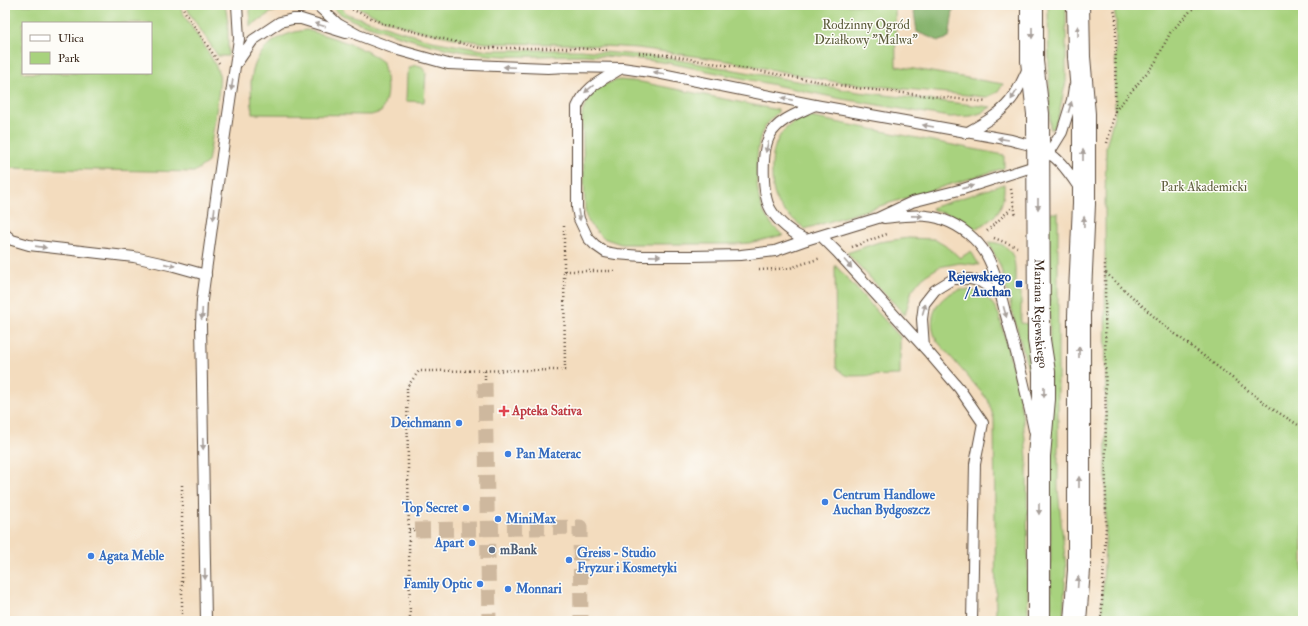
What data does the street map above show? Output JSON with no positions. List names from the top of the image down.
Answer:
{
  "streets": {
    "street": ["Mariana Rejewskiego"]
  },
  "parks": ["Rodzinny Ogród Działkowy \"Malwa\"", "Park Akademicki"],
  "places": {
    "transit": ["Rejewskiego / Auchan"],
    "health": ["Apteka Sativa"],
    "other": [
      "Deichmann",
      "Pan Materac",
      "Centrum Handlowe Auchan Bydgoszcz",
      "Top Secret",
      "MiniMax",
      "Apart",
      "mBank",
      "Agata Meble",
      "Greiss - Studio Fryzur i Kosmetyki",
      "Family Optic",
      "Monnari"
    ]
  },
  "legend": ["Ulica", "Park"]
}
